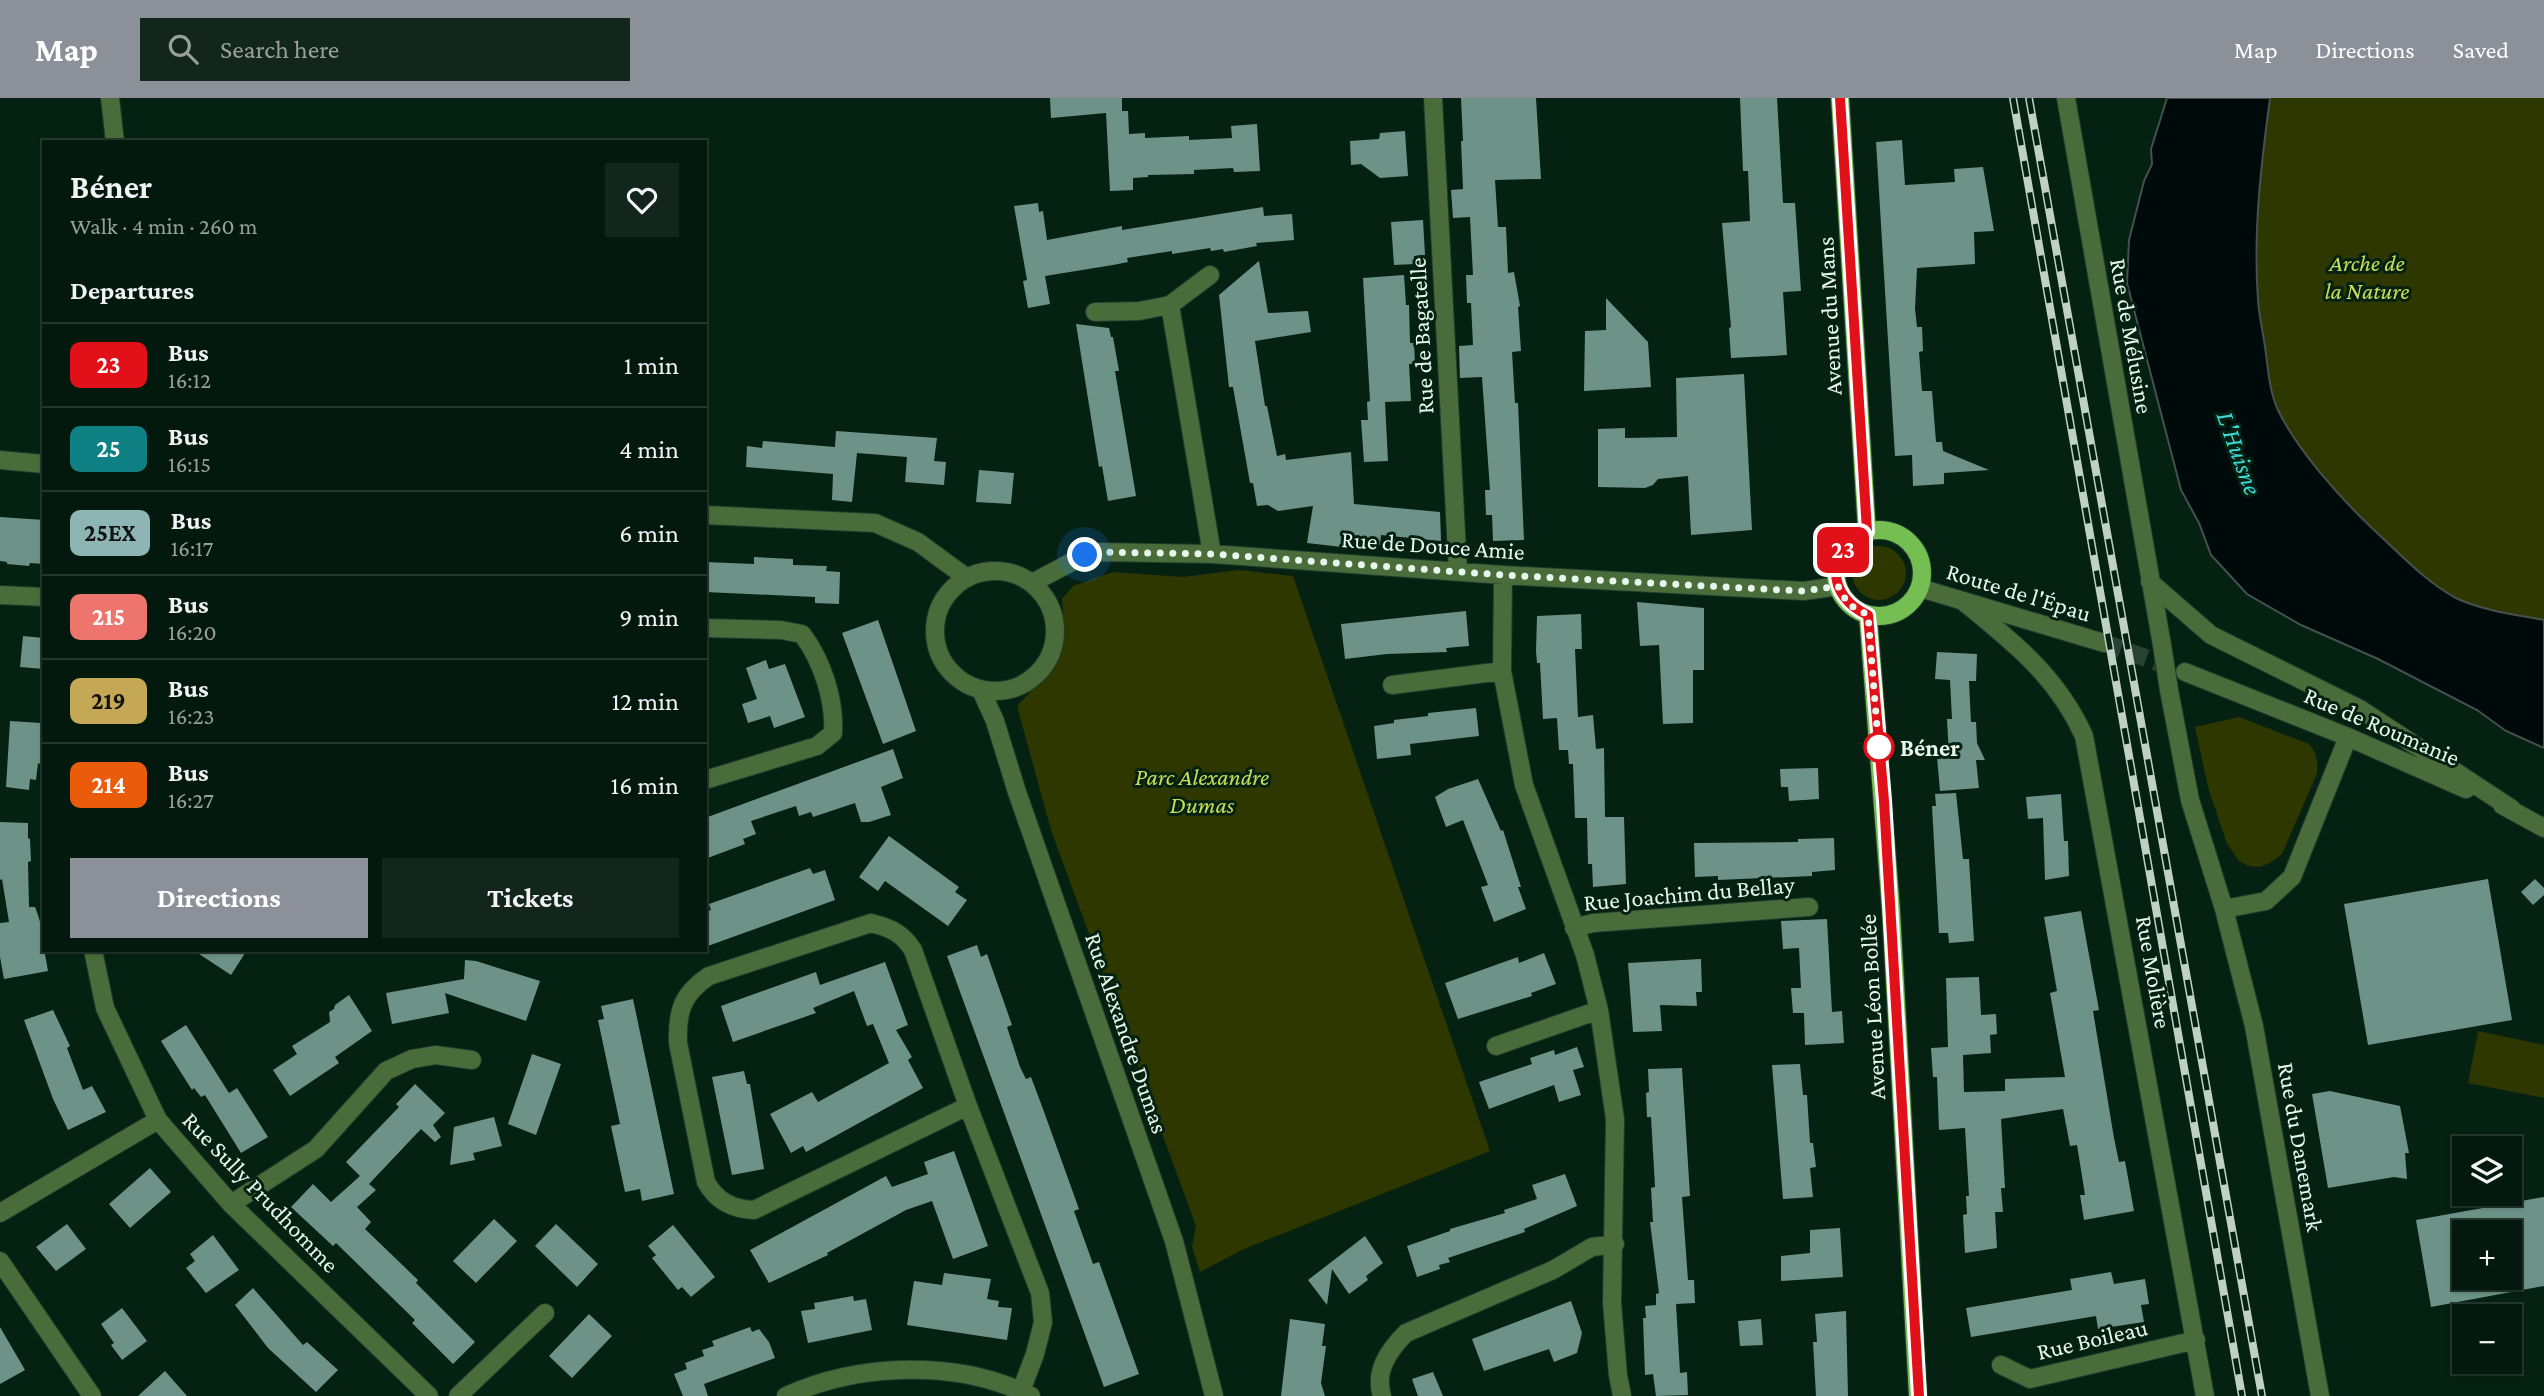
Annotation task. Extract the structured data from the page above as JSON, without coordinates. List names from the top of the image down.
{
  "streets": {
    "main road": ["Avenue du Mans", "Avenue Léon Bollée"],
    "street": [
      "Rue de Bagatelle",
      "Rue de Mélusine",
      "Rue de Douce Amie",
      "Route de l'Épau",
      "Rue de Roumanie",
      "Rue Joachim du Bellay",
      "Rue Molière",
      "Rue Alexandre Dumas",
      "Rue du Danemark",
      "Rue Sully Prudhomme",
      "Rue Boileau"
    ]
  },
  "crossings": [
    ["Avenue du Mans", "Rue de Douce Amie"],
    ["Avenue du Mans", "Route de l'Épau"],
    ["Avenue du Mans", "Avenue Léon Bollée"],
    ["Rue de Bagatelle", "Rue de Douce Amie"],
    ["Rue de Mélusine", "Rue du Danemark"],
    ["Rue de Douce Amie", "Route de l'Épau"],
    ["Rue de Douce Amie", "Rue Joachim du Bellay"],
    ["Rue de Douce Amie", "Avenue Léon Bollée"],
    ["Rue de Douce Amie", "Rue Alexandre Dumas"],
    ["Route de l'Épau", "Rue Molière"],
    ["Route de l'Épau", "Avenue Léon Bollée"],
    ["Rue Molière", "Rue Boileau"]
  ],
  "water": ["L'Huisne"],
  "parks": ["Arche de la Nature", "Parc Alexandre Dumas"],
  "places": ["Béner"],
  "lines": ["bus line 23"],
  "page": {
    "header": "Map",
    "search": "Search here",
    "nav": ["Map", "Directions", "Saved"],
    "on_map": "23",
    "heading": [
      ["Béner", "Walk · 4 min · 260 m"],
      "Departures"
    ],
    "list": [
      {
        "mark": "23",
        "name": "Bus",
        "note": "16:12",
        "value": "1 min"
      },
      {
        "mark": "25",
        "name": "Bus",
        "note": "16:15",
        "value": "4 min"
      },
      {
        "mark": "25EX",
        "name": "Bus",
        "note": "16:17",
        "value": "6 min"
      },
      {
        "mark": "215",
        "name": "Bus",
        "note": "16:20",
        "value": "9 min"
      },
      {
        "mark": "219",
        "name": "Bus",
        "note": "16:23",
        "value": "12 min"
      },
      {
        "mark": "214",
        "name": "Bus",
        "note": "16:27",
        "value": "16 min"
      }
    ],
    "buttons": ["Directions", "Tickets"],
    "map_buttons": ["+", "−"]
  }
}
